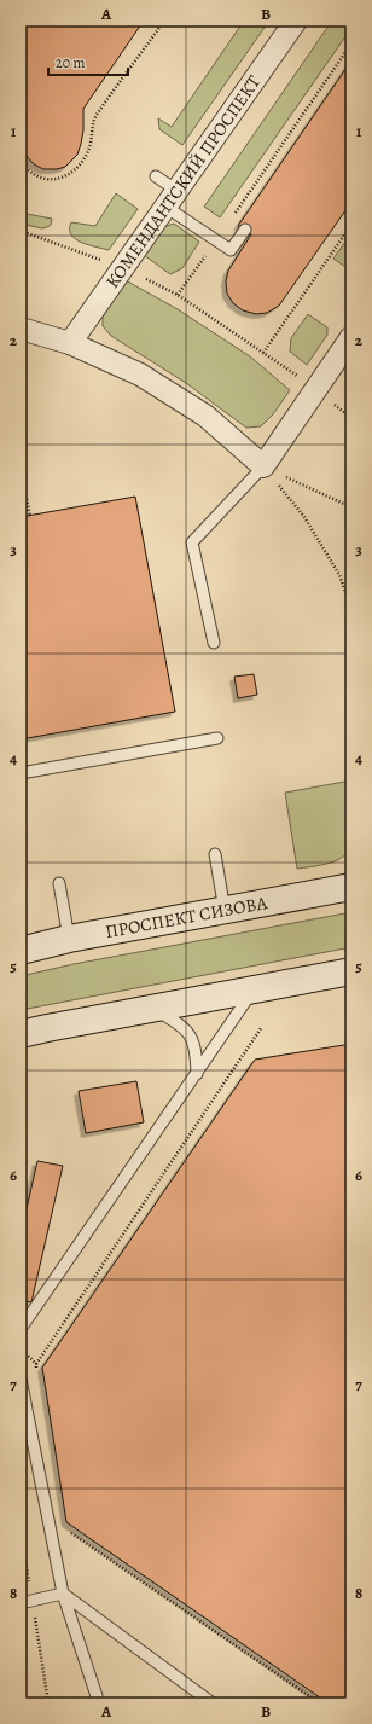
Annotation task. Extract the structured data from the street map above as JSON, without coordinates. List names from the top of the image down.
{
  "streets": {
    "street": ["КОМЕНДАНТСКИЙ ПРОСПЕКТ", "ПРОСПЕКТ СИЗОВА"]
  },
  "scale_bar": "20 m",
  "grid": {
    "columns": ["A", "B"],
    "rows": [
      "1",
      "2",
      "3",
      "4",
      "5",
      "6",
      "7",
      "8"
    ]
  }
}
